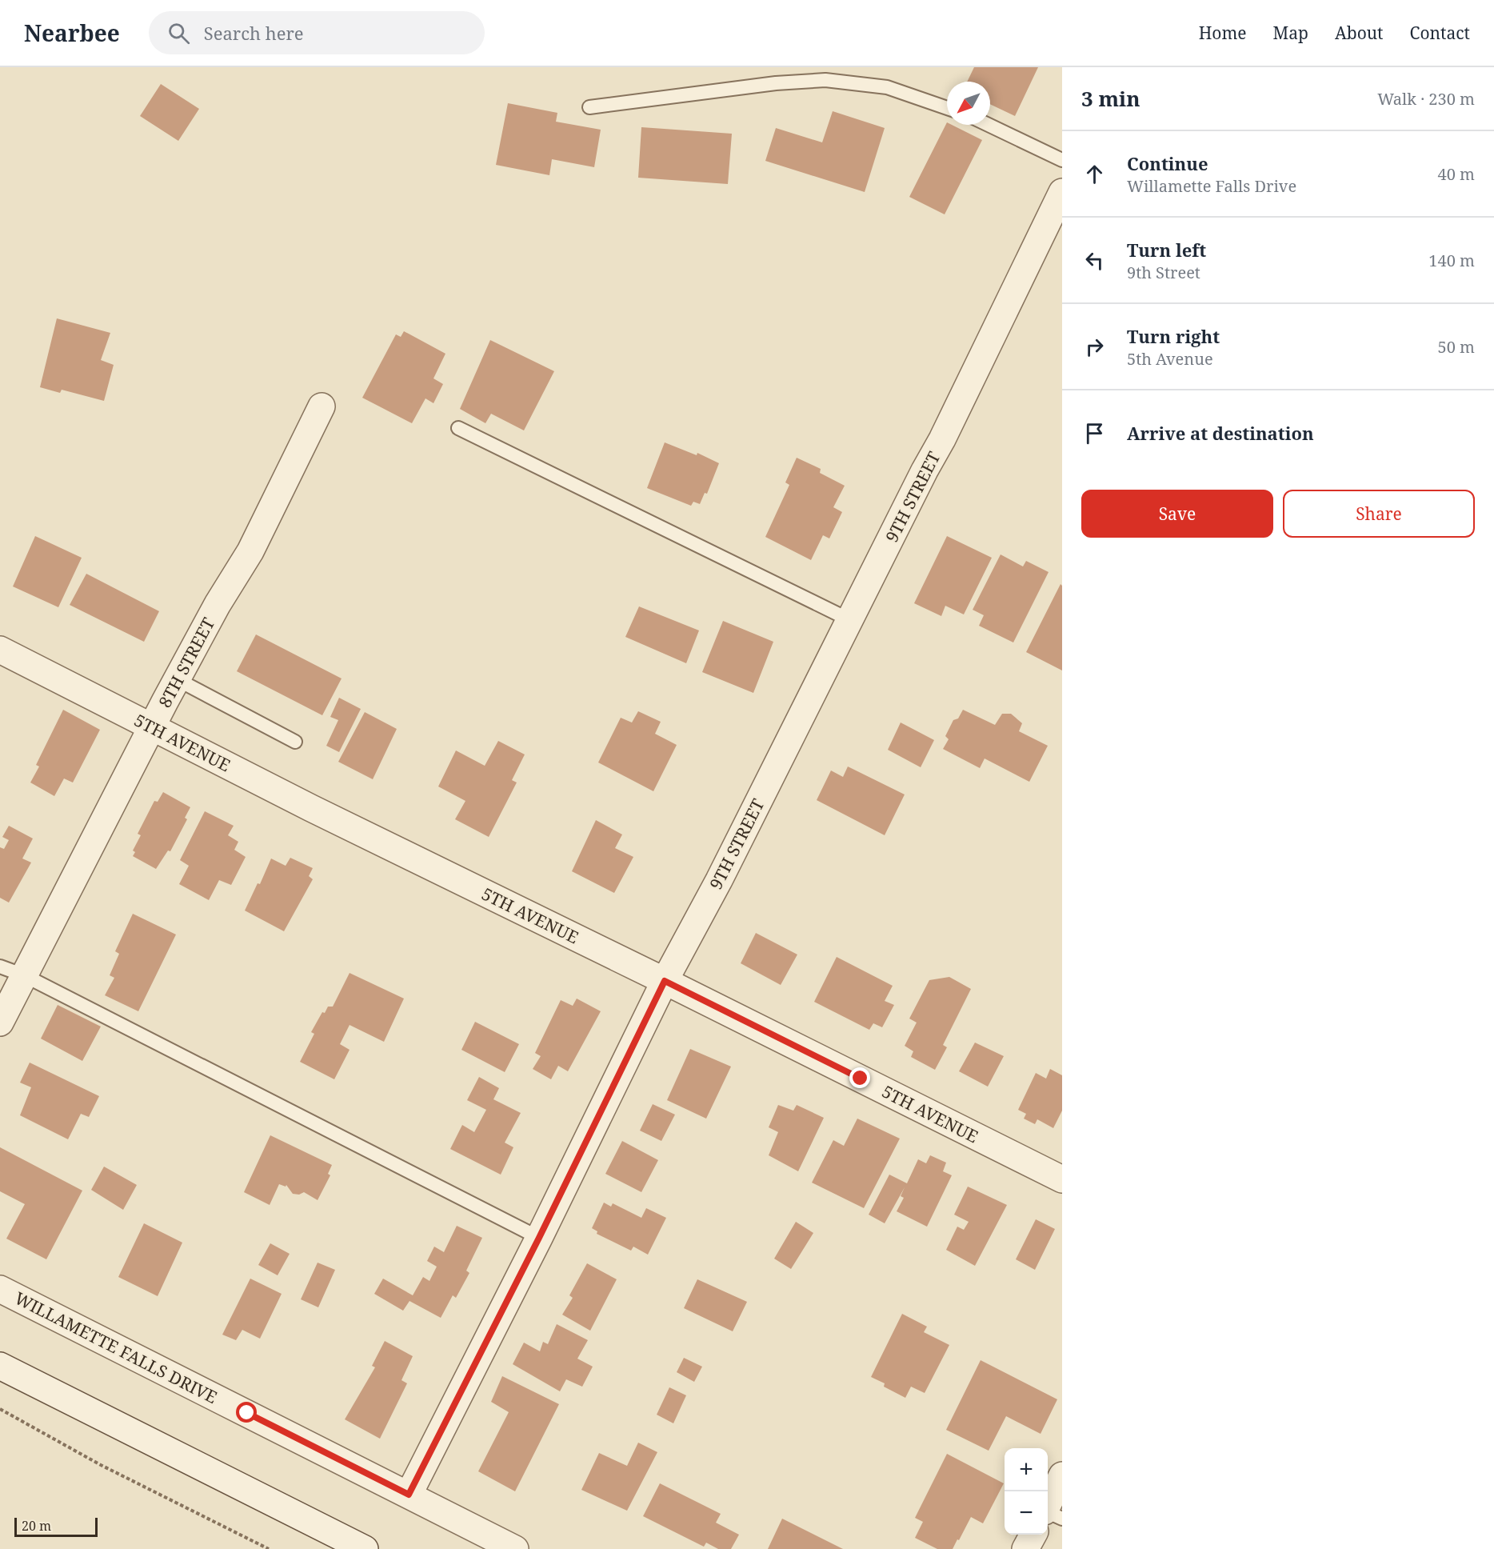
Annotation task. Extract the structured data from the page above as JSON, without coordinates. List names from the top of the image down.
{
  "streets": {
    "street": [
      "9TH STREET",
      "8TH STREET",
      "5TH AVENUE",
      "WILLAMETTE FALLS DRIVE"
    ]
  },
  "crossings": [
    ["9TH STREET", "5TH AVENUE"],
    ["9TH STREET", "WILLAMETTE FALLS DRIVE"],
    ["8TH STREET", "5TH AVENUE"]
  ],
  "scale_bar": "20 m",
  "north": "bottom left",
  "page": {
    "header": "Nearbee",
    "search": "Search here",
    "nav": [
      "Home",
      "Map",
      "About",
      "Contact"
    ],
    "heading": ["3 min", "Walk · 230 m"],
    "list": [
      ["Continue", "Willamette Falls Drive", "40 m"],
      ["Turn left", "9th Street", "140 m"],
      ["Turn right", "5th Avenue", "50 m"],
      "Arrive at destination"
    ],
    "buttons": ["Save", "Share"],
    "map_buttons": ["+", "−"],
    "scale": "20 m"
  }
}
